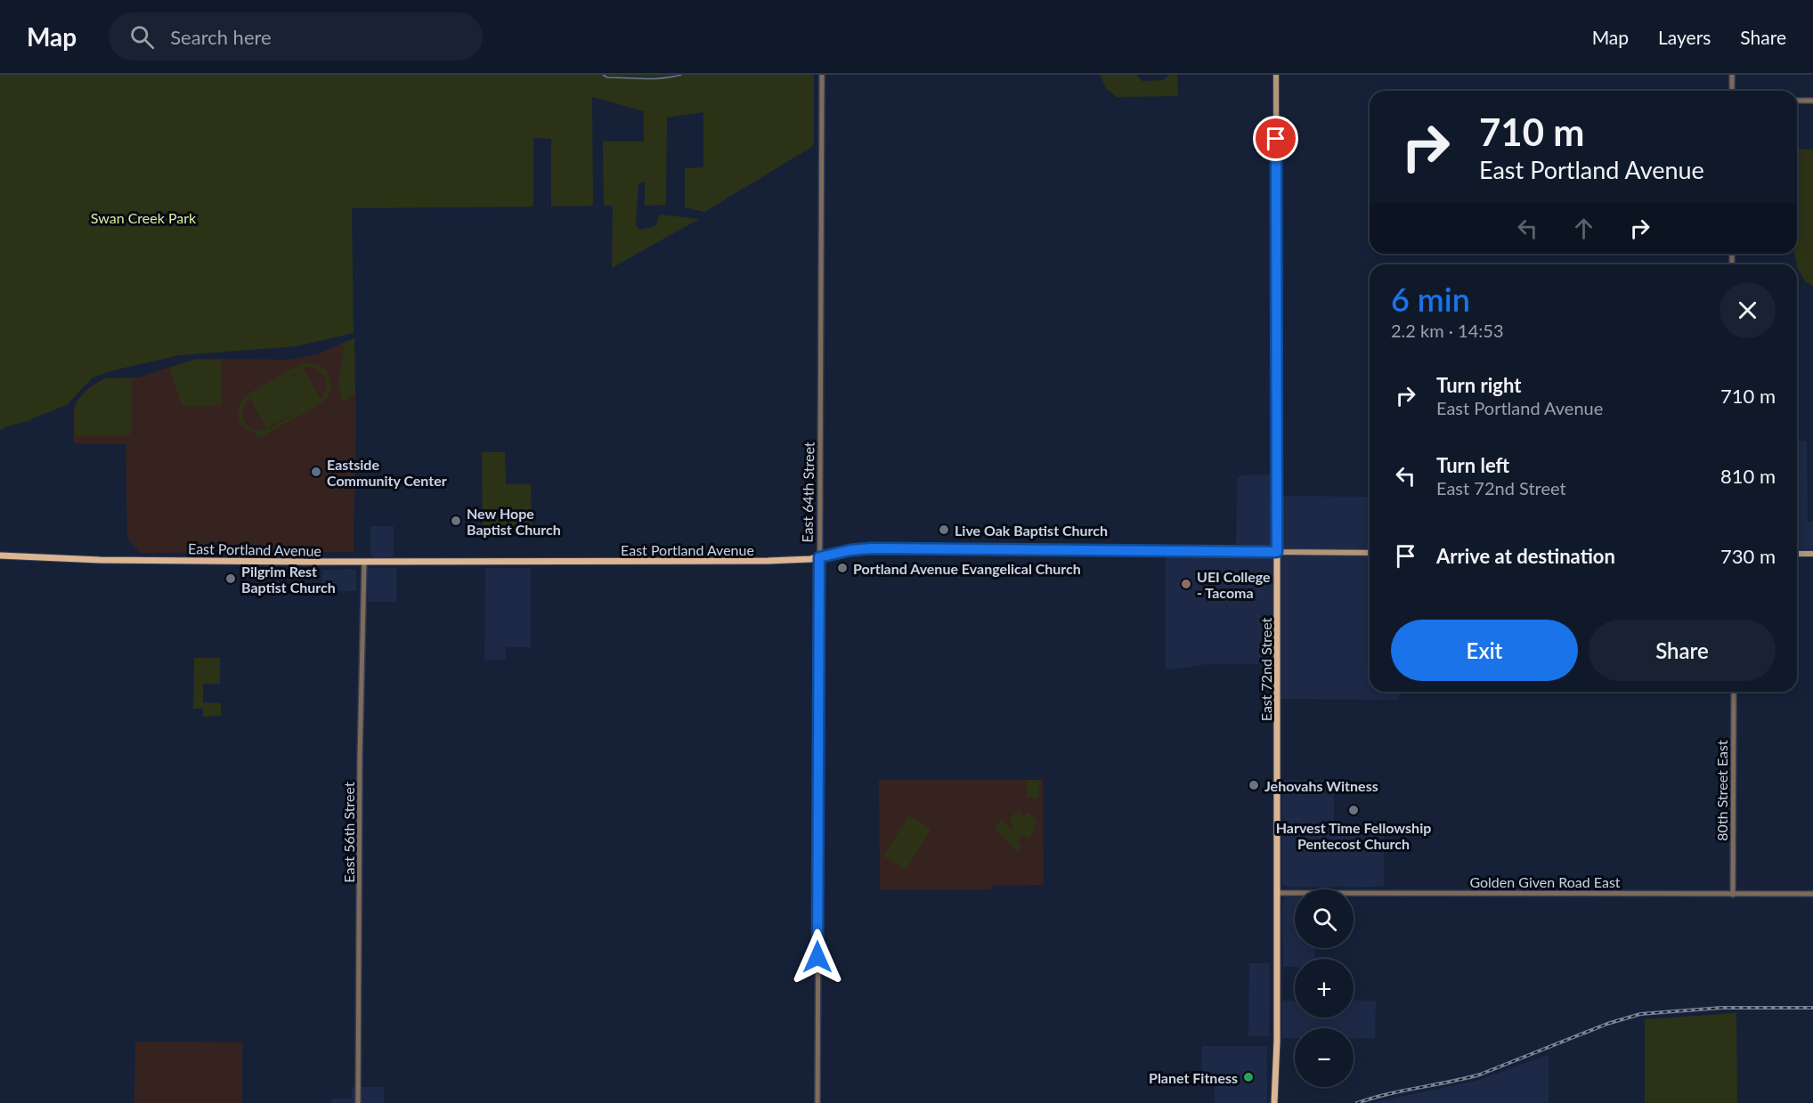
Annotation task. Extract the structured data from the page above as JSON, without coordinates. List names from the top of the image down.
{
  "streets": {
    "main road": ["East Portland Avenue", "East 72nd Street"],
    "street": [
      "East 64th Street",
      "80th Street East",
      "East 56th Street",
      "Golden Given Road East"
    ]
  },
  "crossings": [
    ["East 64th Street", "East Portland Avenue"],
    ["East Portland Avenue", "East 72nd Street"],
    ["East Portland Avenue", "East 56th Street"],
    ["East 72nd Street", "Golden Given Road East"],
    ["80th Street East", "Golden Given Road East"]
  ],
  "parks": ["Swan Creek Park"],
  "places": [
    "Eastside Community Center",
    "New Hope Baptist Church",
    "Live Oak Baptist Church",
    "Portland Avenue Evangelical Church",
    "Pilgrim Rest Baptist Church",
    "UEI College - Tacoma",
    "Jehovahs Witness",
    "Harvest Time Fellowship Pentecost Church",
    "Planet Fitness"
  ],
  "page": {
    "header": "Map",
    "search": "Search here",
    "nav": ["Map", "Layers", "Share"],
    "turn": ["710 m", "East Portland Avenue"],
    "heading": ["6 min", "2.2 km · 14:53"],
    "list": [
      {
        "name": "Turn right",
        "note": "East Portland Avenue",
        "value": "710 m"
      },
      {
        "name": "Turn left",
        "note": "East 72nd Street",
        "value": "810 m"
      },
      {
        "name": "Arrive at destination",
        "value": "730 m"
      }
    ],
    "buttons": ["Exit", "Share"],
    "map_buttons": ["+", "−"]
  }
}
